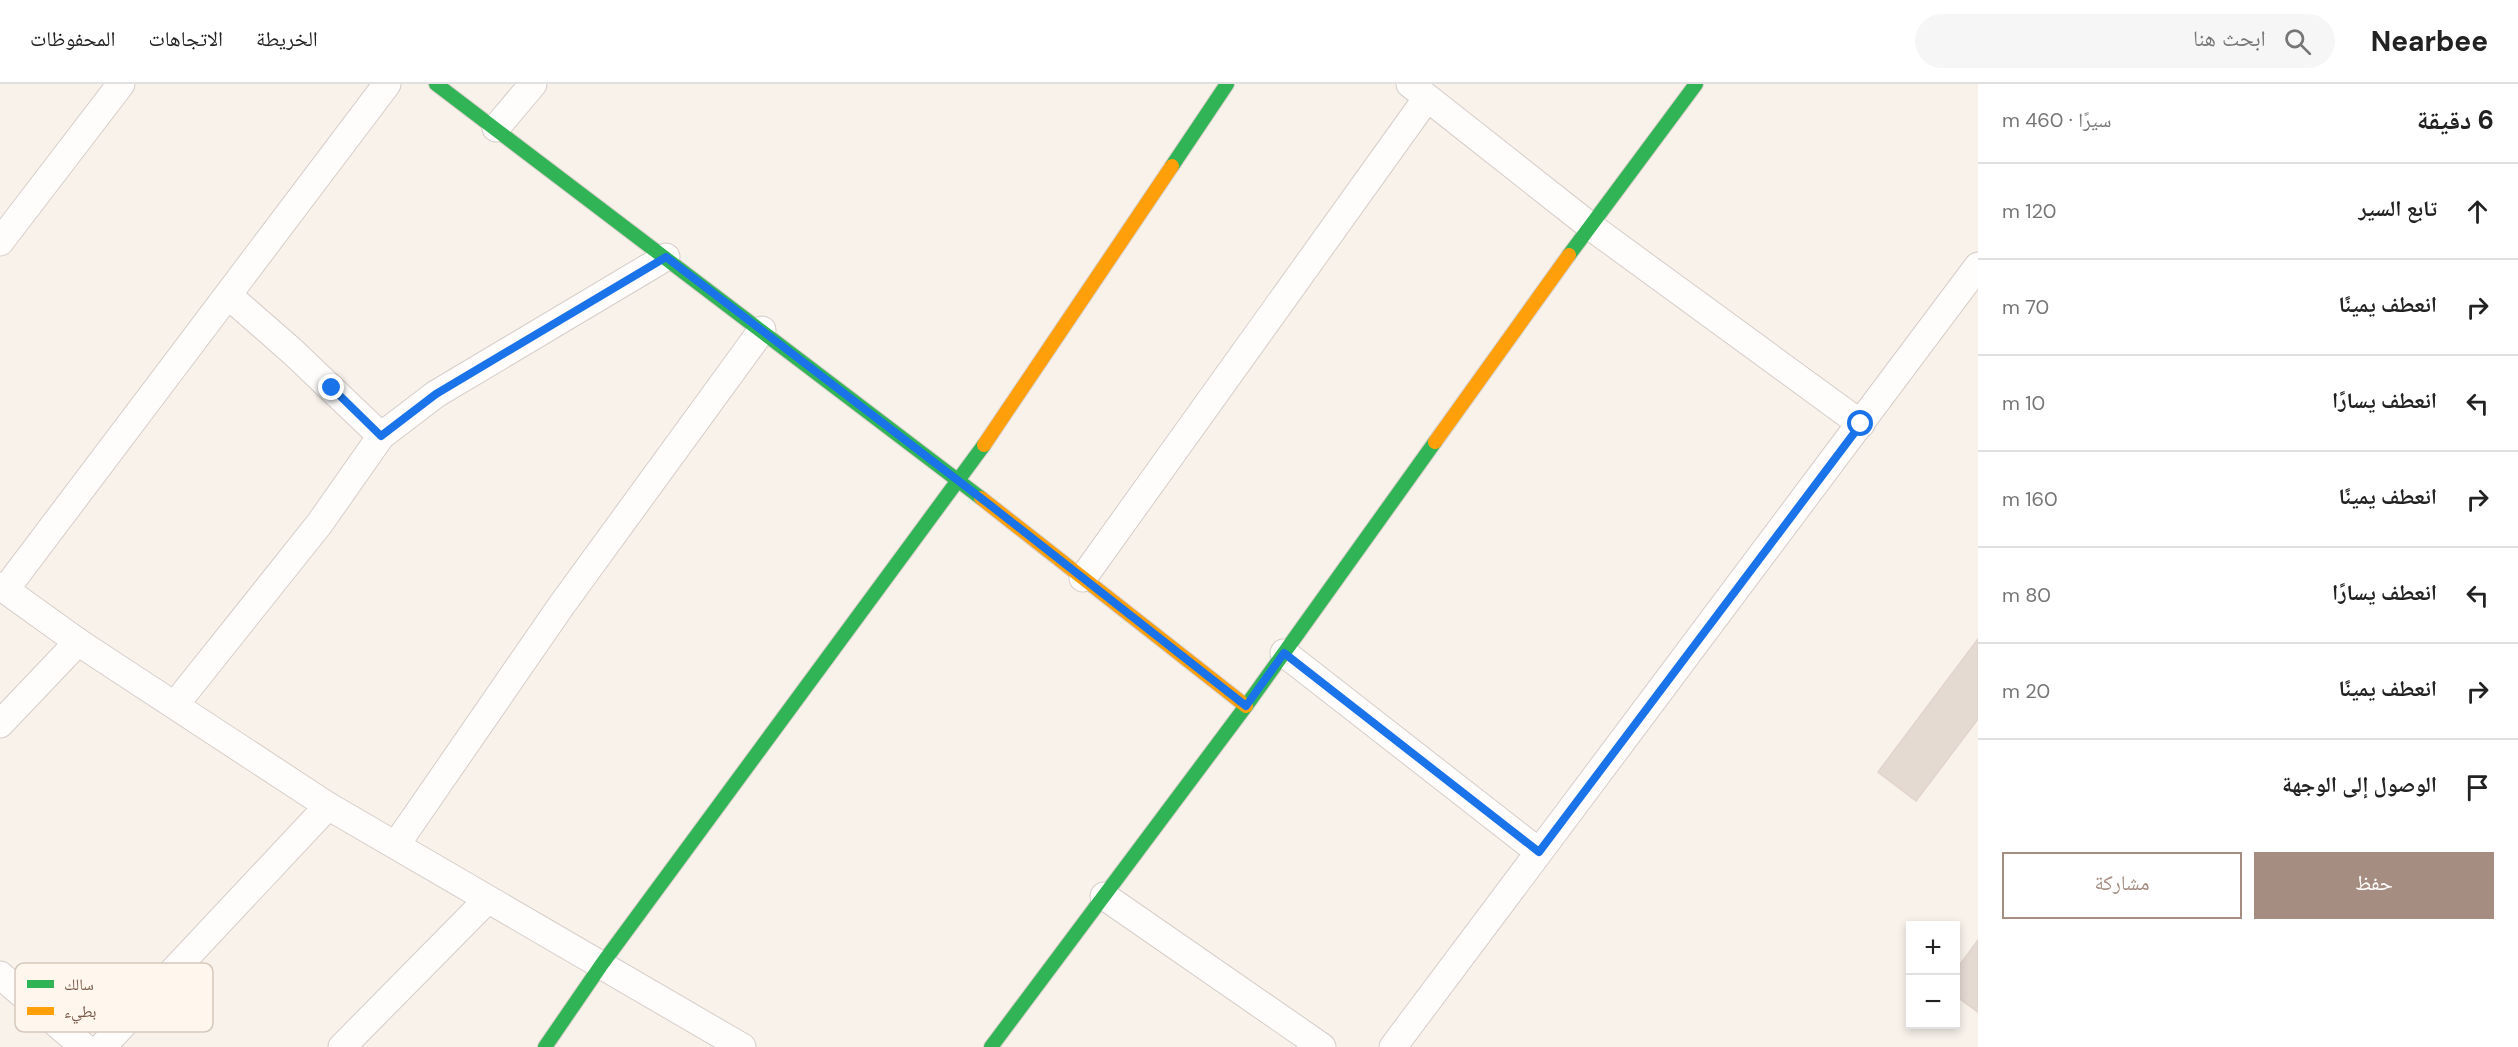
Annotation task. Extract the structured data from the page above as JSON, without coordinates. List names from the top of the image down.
{
  "legend": ["سالك", "بطيء"],
  "page": {
    "header": "Nearbee",
    "search": "ابحث هنا",
    "nav": ["الخريطة", "الاتجاهات", "المحفوظات"],
    "heading": ["6 دقيقة", "سيرًا · 460 m"],
    "list": [
      ["تابع السير", "120 m"],
      ["انعطف يمينًا", "70 m"],
      ["انعطف يسارًا", "10 m"],
      ["انعطف يمينًا", "160 m"],
      ["انعطف يسارًا", "80 m"],
      ["انعطف يمينًا", "20 m"],
      "الوصول إلى الوجهة"
    ],
    "buttons": ["حفظ", "مشاركة"],
    "map_buttons": ["+", "−"]
  }
}
